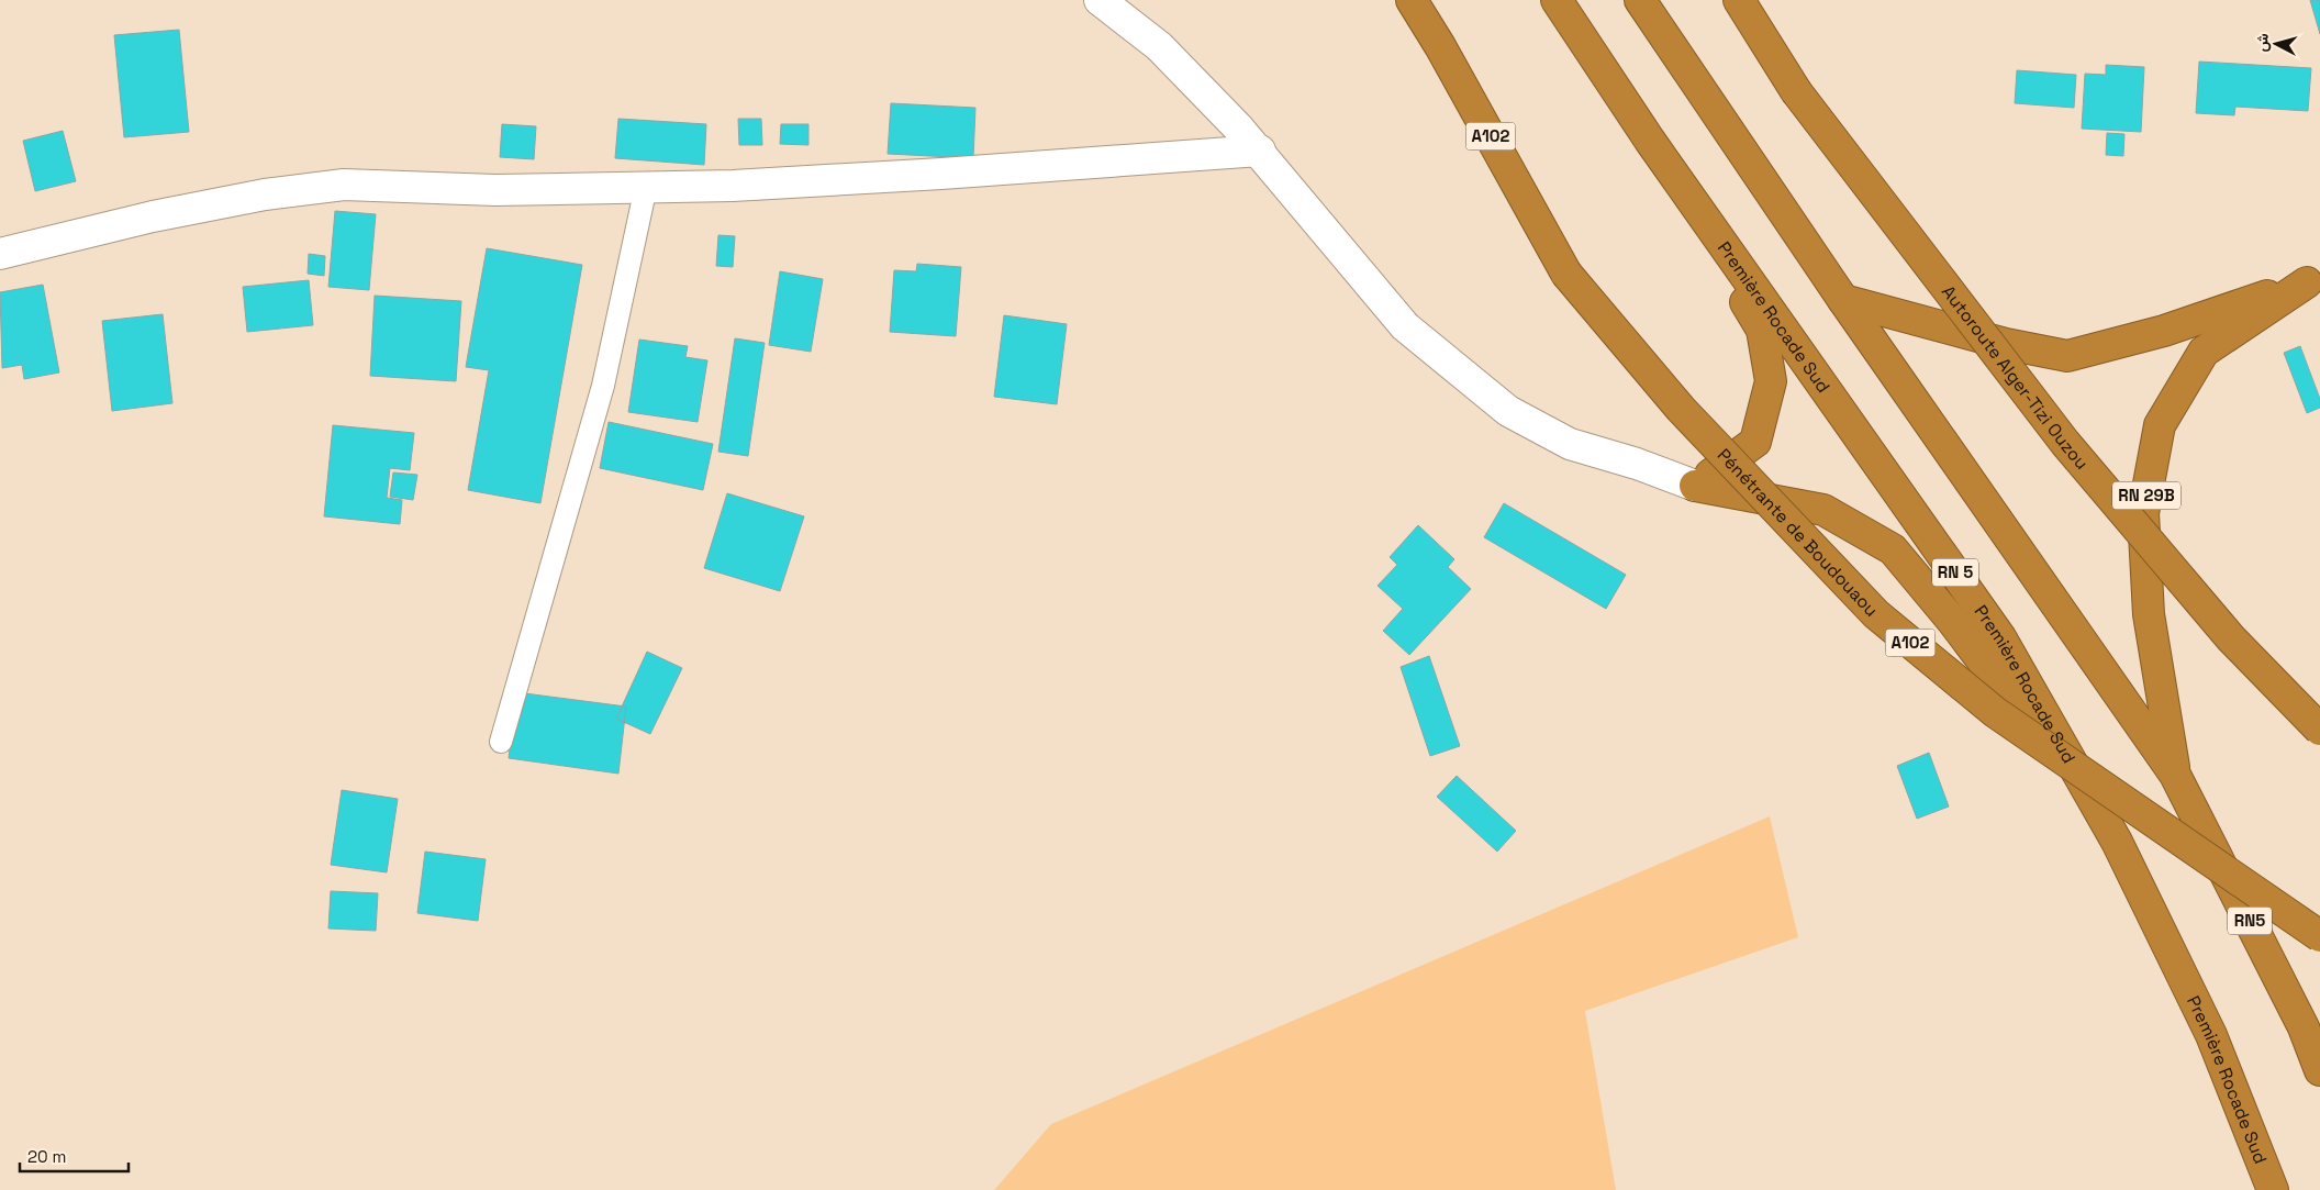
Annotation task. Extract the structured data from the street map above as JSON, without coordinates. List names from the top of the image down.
{
  "streets": {
    "highway": [
      "A102",
      "Première Rocade Sud",
      "Autoroute Alger-Tizi Ouzou",
      "RN 29B",
      "Pénétrante de Boudouaou",
      "RN 5",
      "RN5"
    ]
  },
  "crossings": [
    ["RN 29B", "RN5"]
  ],
  "scale_bar": "20 m",
  "north": "left"
}
